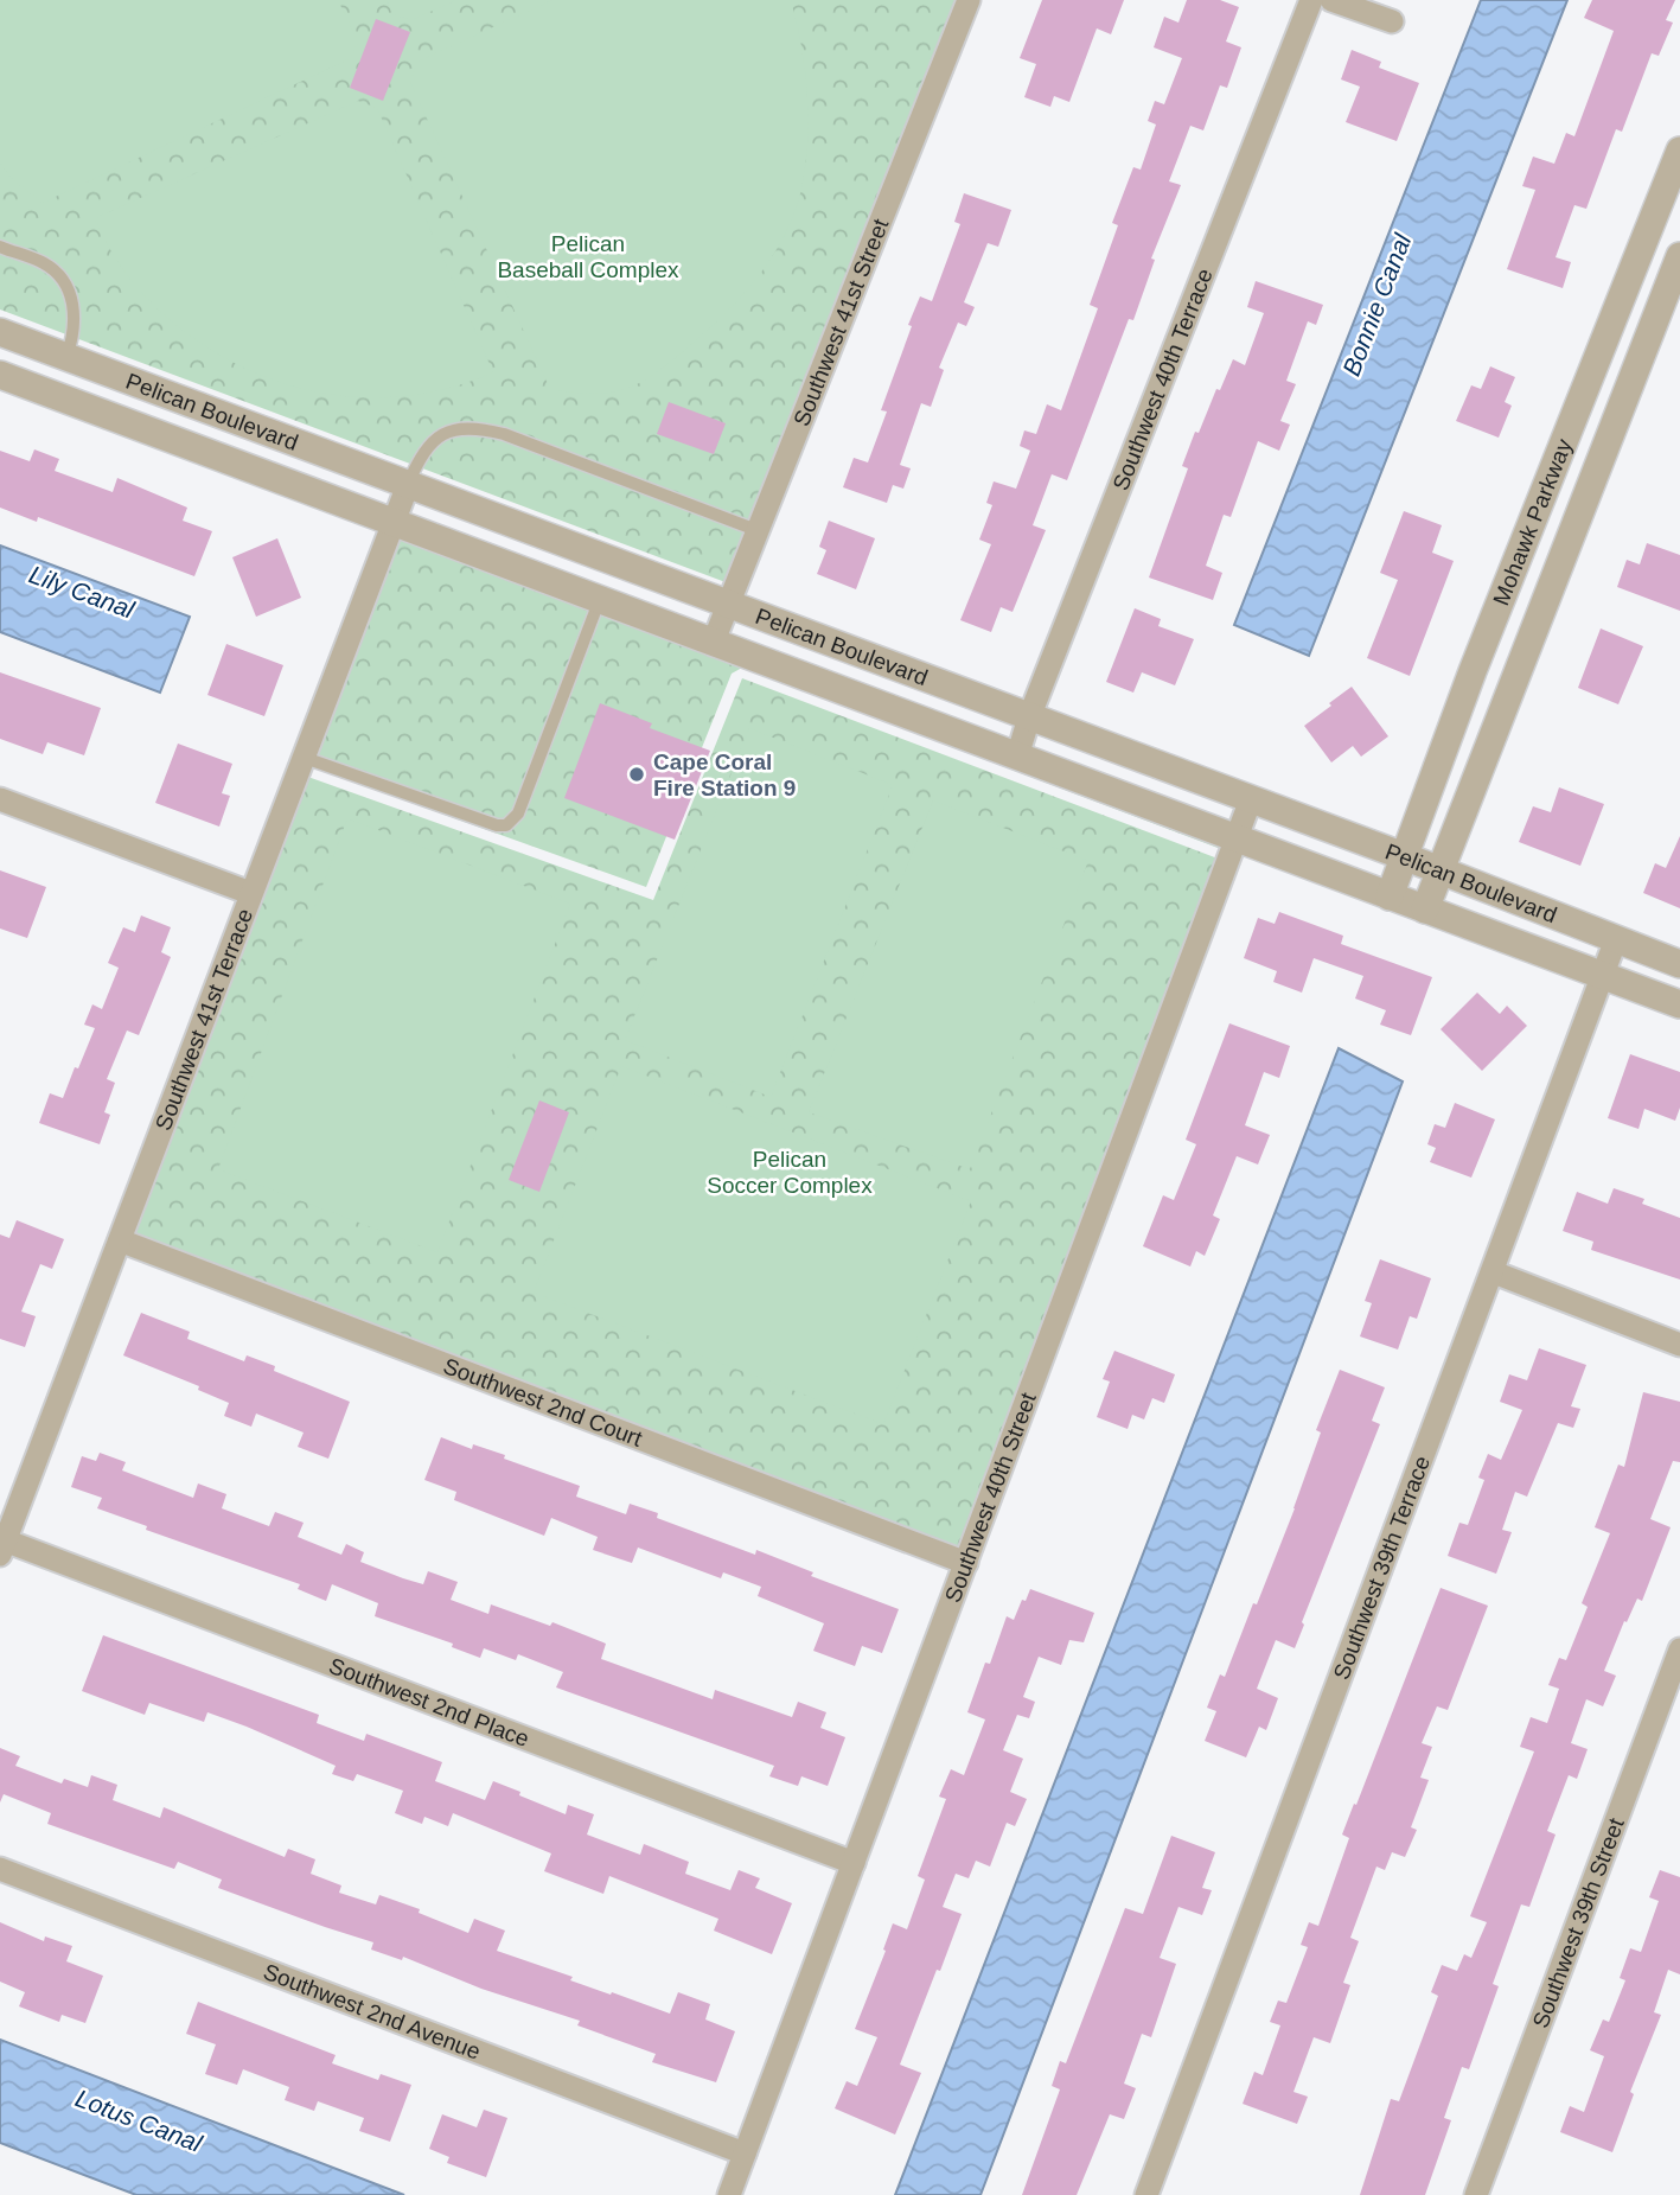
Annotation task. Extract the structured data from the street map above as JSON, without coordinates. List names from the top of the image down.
{
  "streets": {
    "street": [
      "Southwest 41st Street",
      "Southwest 40th Terrace",
      "Pelican Boulevard",
      "Mohawk Parkway",
      "Southwest 41st Terrace",
      "Southwest 2nd Court",
      "Southwest 40th Street",
      "Southwest 39th Terrace",
      "Southwest 2nd Place",
      "Southwest 39th Street",
      "Southwest 2nd Avenue"
    ]
  },
  "crossings": [
    ["Southwest 41st Street", "Pelican Boulevard"],
    ["Southwest 40th Terrace", "Pelican Boulevard"],
    ["Pelican Boulevard", "Mohawk Parkway"],
    ["Pelican Boulevard", "Southwest 41st Terrace"],
    ["Pelican Boulevard", "Southwest 40th Street"],
    ["Pelican Boulevard", "Southwest 39th Terrace"],
    ["Southwest 41st Terrace", "Southwest 2nd Court"],
    ["Southwest 41st Terrace", "Southwest 2nd Place"],
    ["Southwest 2nd Court", "Southwest 40th Street"],
    ["Southwest 40th Street", "Southwest 2nd Place"],
    ["Southwest 40th Street", "Southwest 2nd Avenue"]
  ],
  "water": ["Bonnie Canal", "Lily Canal", "Lotus Canal"],
  "parks": ["Pelican Baseball Complex", "Pelican Soccer Complex"],
  "places": ["Cape Coral Fire Station 9"]
}
